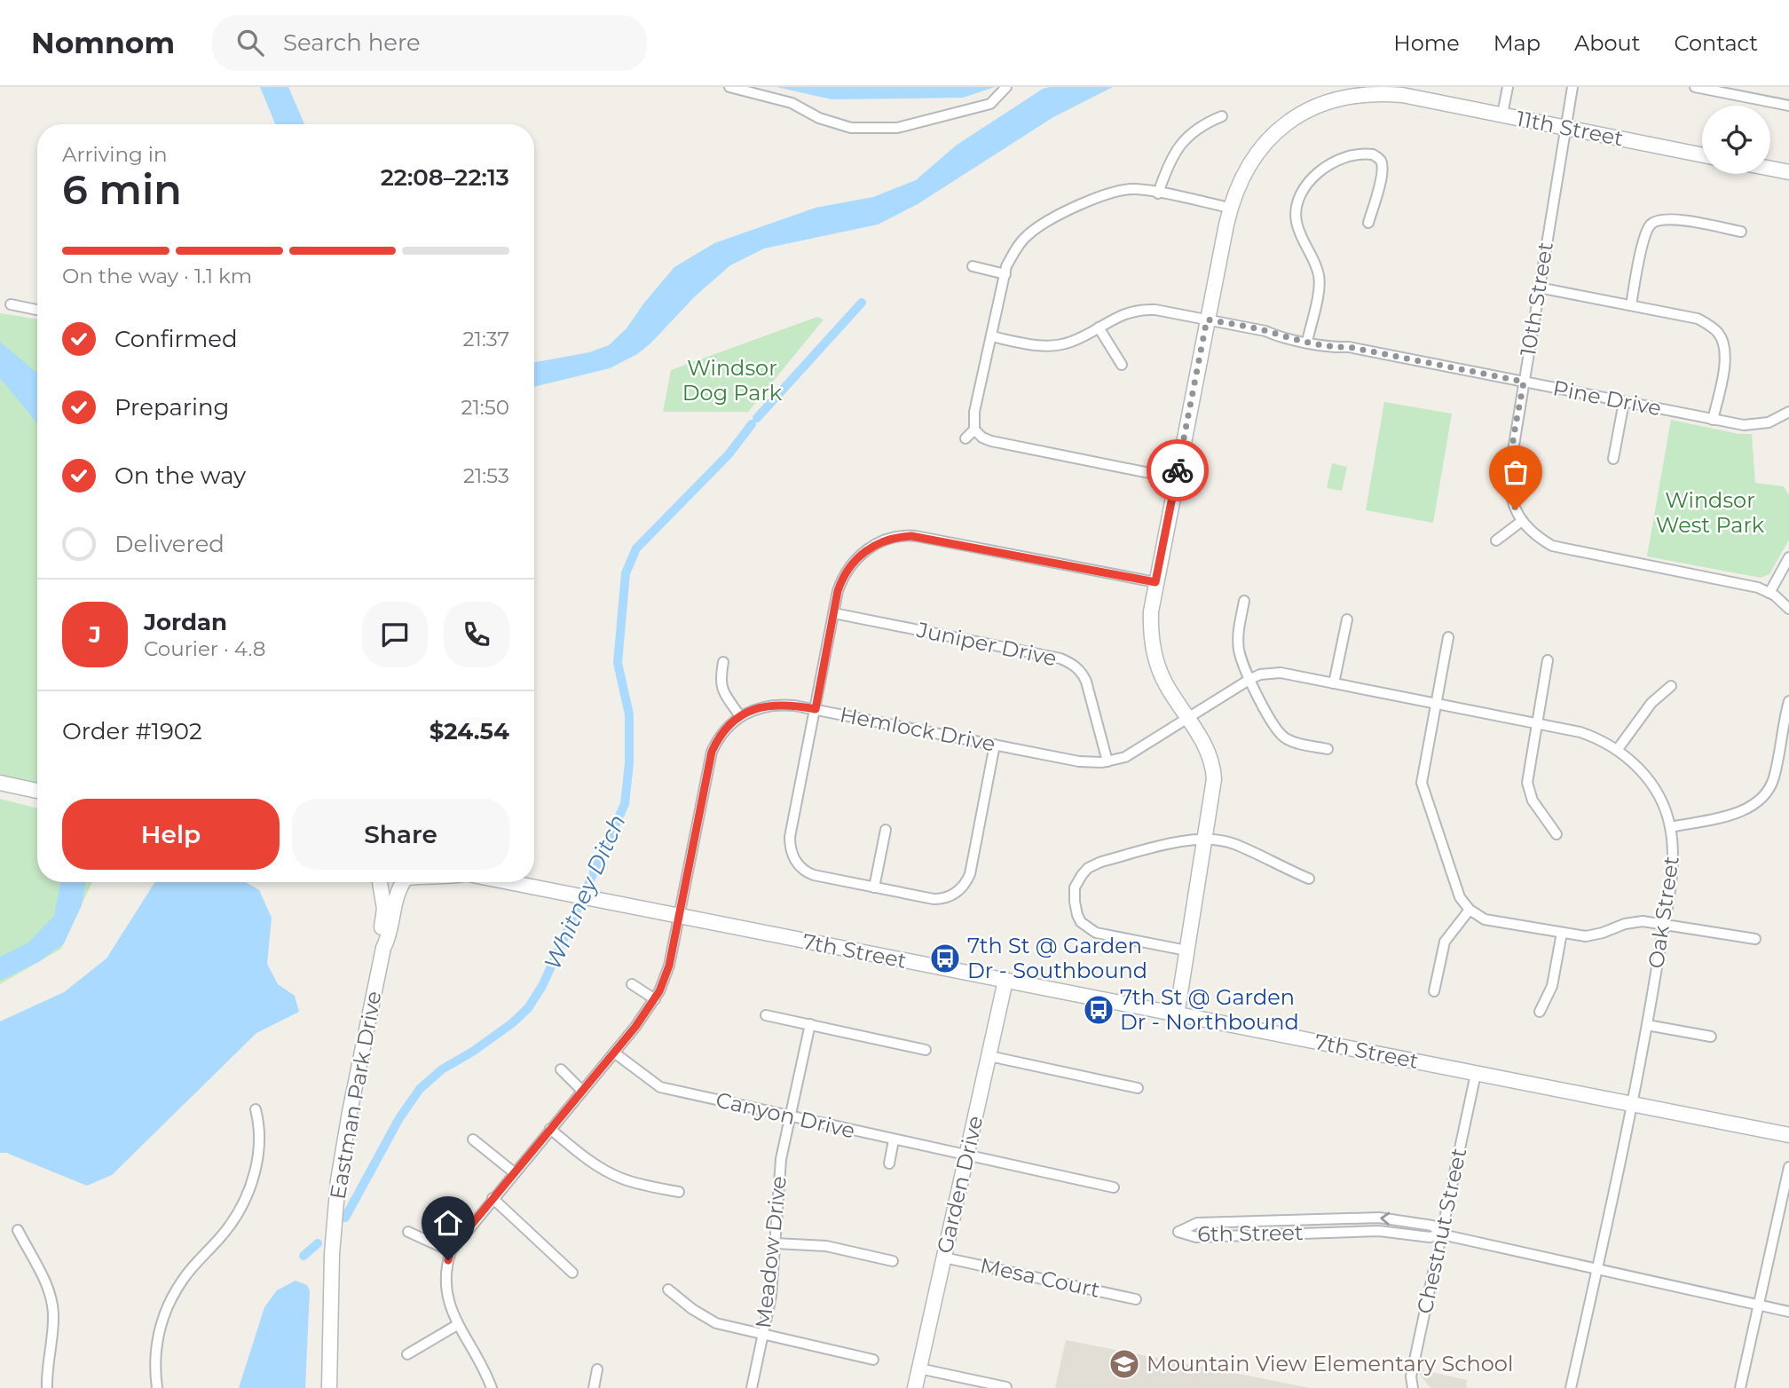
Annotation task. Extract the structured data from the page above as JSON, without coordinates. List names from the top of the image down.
{
  "streets": {
    "street": [
      "11th Street",
      "10th Street",
      "Pine Drive",
      "Juniper Drive",
      "Hemlock Drive",
      "Oak Street",
      "7th Street",
      "Eastman Park Drive",
      "Canyon Drive",
      "Garden Drive",
      "Chestnut Street",
      "6th Street",
      "Meadow Drive",
      "Mesa Court"
    ]
  },
  "crossings": [
    ["11th Street", "10th Street"],
    ["11th Street", "Pine Drive"],
    ["11th Street", "Hemlock Drive"],
    ["11th Street", "Oak Street"],
    ["11th Street", "7th Street"],
    ["10th Street", "Pine Drive"],
    ["Juniper Drive", "Hemlock Drive"],
    ["Hemlock Drive", "Oak Street"],
    ["Hemlock Drive", "7th Street"],
    ["Hemlock Drive", "Canyon Drive"],
    ["Oak Street", "7th Street"],
    ["Oak Street", "6th Street"],
    ["7th Street", "Garden Drive"],
    ["7th Street", "Chestnut Street"],
    ["Canyon Drive", "Garden Drive"],
    ["Canyon Drive", "Meadow Drive"],
    ["Garden Drive", "Mesa Court"],
    ["Chestnut Street", "6th Street"]
  ],
  "water": ["Whitney Ditch"],
  "parks": ["Windsor Dog Park", "Windsor West Park"],
  "places": {
    "bus stop": ["7th St @ Garden Dr - Southbound", "7th St @ Garden Dr - Northbound"],
    "school or university": ["Mountain View Elementary School"]
  },
  "page": {
    "header": "Nomnom",
    "search": "Search here",
    "nav": [
      "Home",
      "Map",
      "About",
      "Contact"
    ],
    "heading": ["6 min", "Arriving in", "22:08–22:13"],
    "panel": [
      "Jordan",
      "Courier · 4.8",
      "Order #1902",
      "$24.54"
    ],
    "bar": "On the way · 1.1 km",
    "list": [
      ["Confirmed", "21:37"],
      ["Preparing", "21:50"],
      ["On the way", "21:53"],
      "Delivered"
    ],
    "round": "J",
    "buttons": ["Help", "Share"]
  }
}
